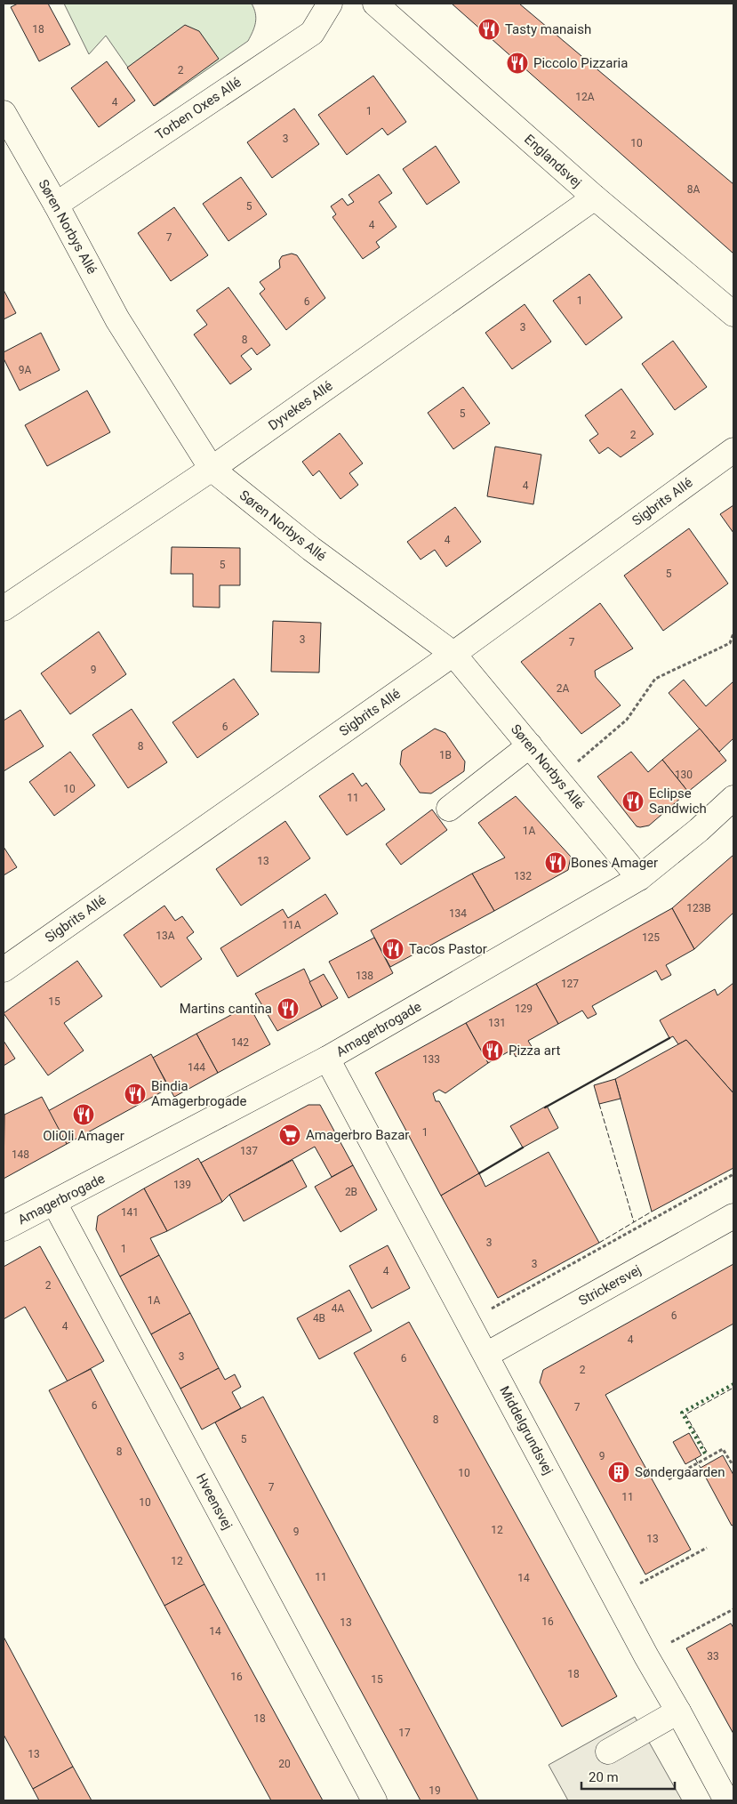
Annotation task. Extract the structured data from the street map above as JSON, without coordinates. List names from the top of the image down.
{
  "streets": {
    "street": [
      "Torben Oxes Allé",
      "Englandsvej",
      "Søren Norbys Allé",
      "Dyvekes Allé",
      "Sigbrits Allé",
      "Amagerbrogade",
      "Strickersvej",
      "Middelgrundsvej",
      "Hveensvej"
    ]
  },
  "crossings": [
    ["Torben Oxes Allé", "Søren Norbys Allé"],
    ["Englandsvej", "Dyvekes Allé"],
    ["Søren Norbys Allé", "Dyvekes Allé"],
    ["Søren Norbys Allé", "Sigbrits Allé"],
    ["Søren Norbys Allé", "Amagerbrogade"],
    ["Amagerbrogade", "Middelgrundsvej"],
    ["Amagerbrogade", "Hveensvej"],
    ["Strickersvej", "Middelgrundsvej"]
  ],
  "places": {
    "restaurant": [
      "Tasty manaish",
      "Piccolo Pizzaria",
      "Eclipse Sandwich",
      "Bones Amager",
      "Tacos Pastor",
      "Martins cantina",
      "Pizza art",
      "Bindia Amagerbrogade",
      "OliOli Amager"
    ],
    "supermarket": ["Amagerbro Bazar"],
    "building": ["Søndergaarden"]
  },
  "house_numbers": [
    "18",
    "2",
    "12A",
    "4",
    "1",
    "3",
    "10",
    "8A",
    "5",
    "4",
    "7",
    "1",
    "6",
    "3",
    "8",
    "9A",
    "5",
    "2",
    "4",
    "4",
    "5",
    "5",
    "3",
    "7",
    "9",
    "2A",
    "6",
    "8",
    "1B",
    "130",
    "10",
    "11",
    "1A",
    "13",
    "132",
    "123B",
    "134",
    "11A",
    "13A",
    "125",
    "138",
    "127",
    "15",
    "129",
    "131",
    "142",
    "133",
    "144",
    "1",
    "137",
    "148",
    "139",
    "2B",
    "141",
    "3",
    "1",
    "3",
    "4",
    "2",
    "1A",
    "4A",
    "6",
    "4B",
    "4",
    "4",
    "3",
    "6",
    "2",
    "6",
    "7",
    "8",
    "5",
    "8",
    "9",
    "10",
    "7",
    "11",
    "10",
    "12",
    "9",
    "13",
    "12",
    "11",
    "14",
    "16",
    "13",
    "14",
    "33",
    "18",
    "16",
    "15",
    "18",
    "17",
    "13",
    "20",
    "19"
  ],
  "scale_bar": "20 m"
}
